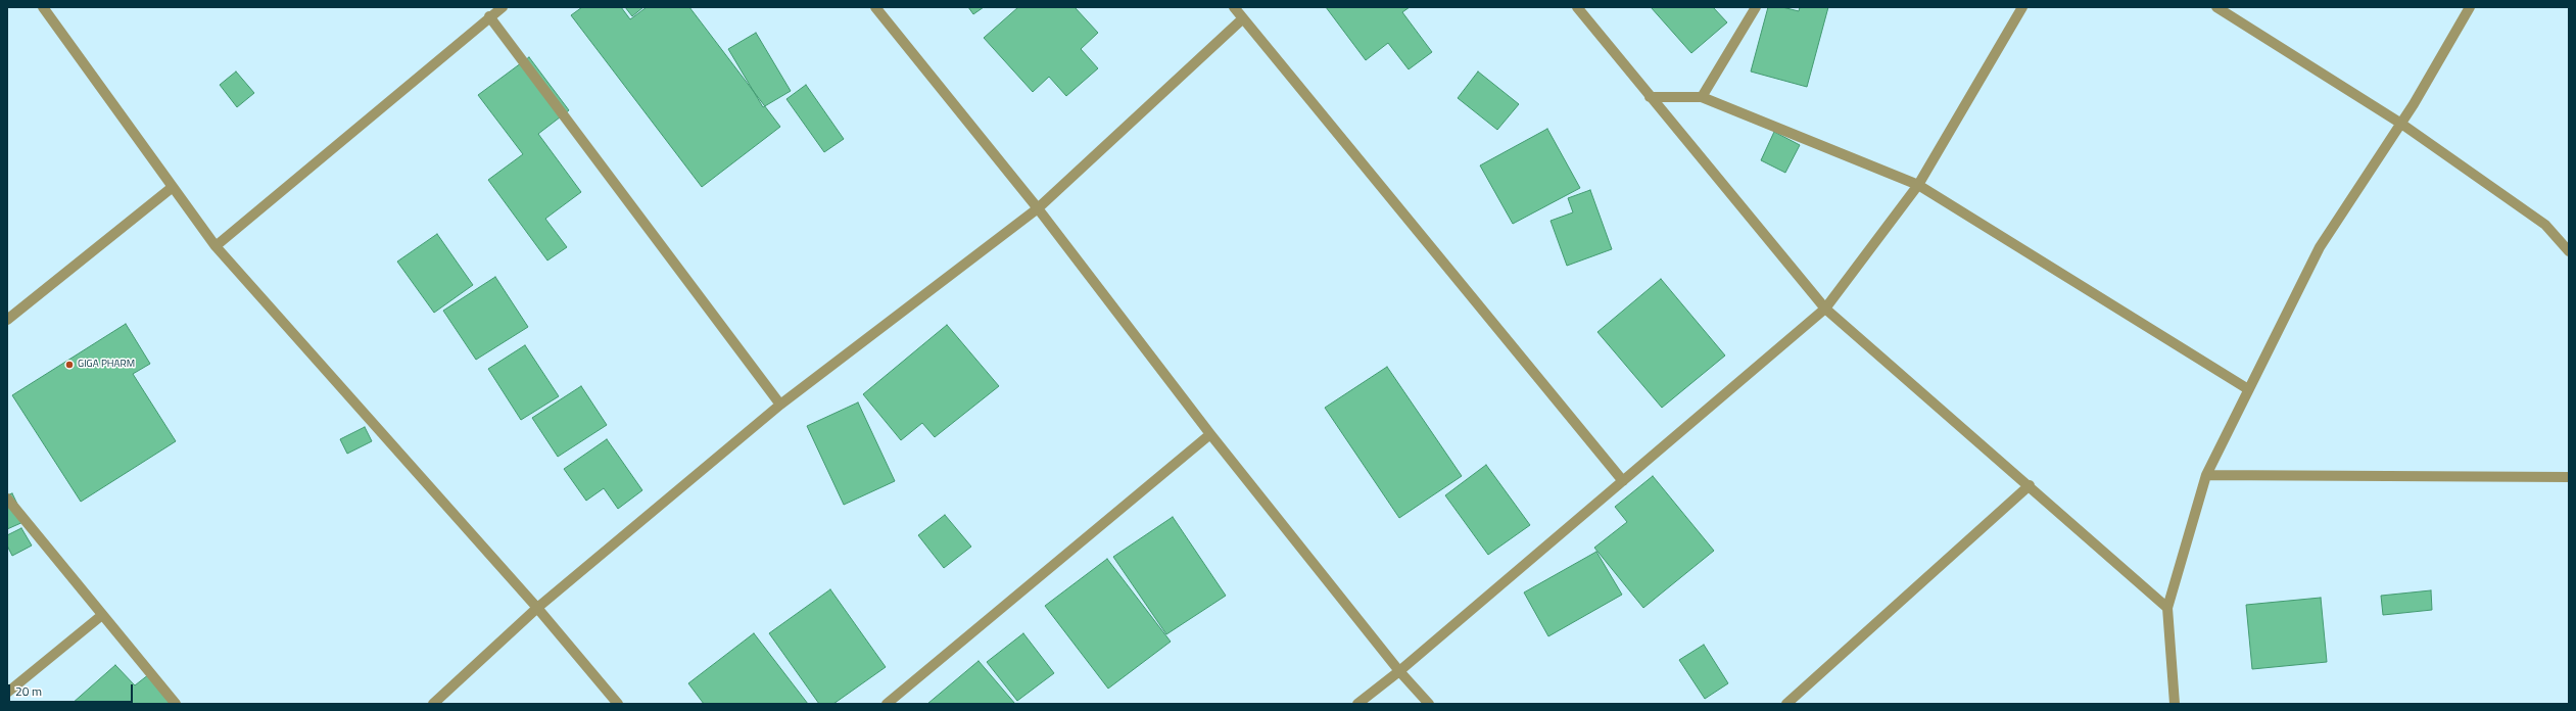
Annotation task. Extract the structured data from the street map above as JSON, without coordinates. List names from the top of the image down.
{
  "places": ["GIGA PHARM"],
  "scale_bar": "20 m"
}
